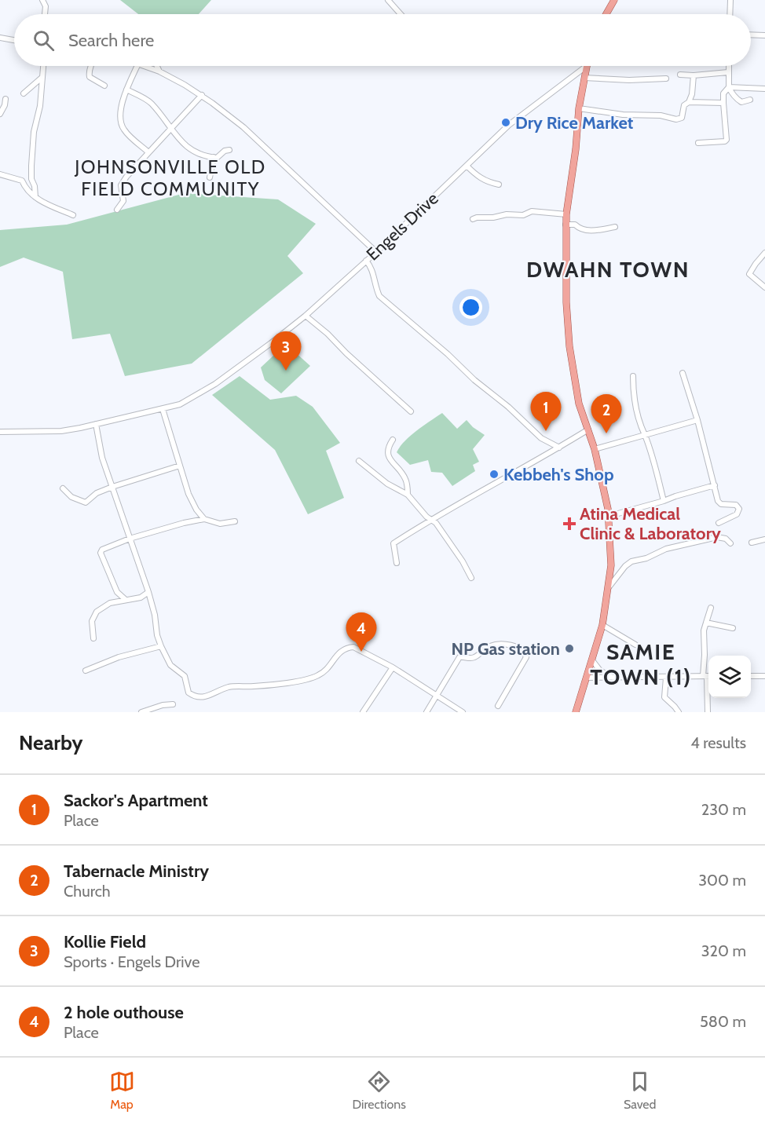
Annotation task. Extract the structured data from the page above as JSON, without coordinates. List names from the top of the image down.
{
  "streets": {
    "street": ["Engels Drive"]
  },
  "districts": ["JOHNSONVILLE OLD FIELD COMMUNITY", "DWAHN TOWN", "SAMIE TOWN (1)"],
  "places": {
    "other": ["Dry Rice Market", "Kebbeh's Shop", "NP Gas station"],
    "health": ["Atina Medical Clinic & Laboratory"]
  },
  "page": {
    "search": "Search here",
    "pins": [
      "3",
      "1",
      "2",
      "4"
    ],
    "heading": ["Nearby", "4 results"],
    "list": [
      {
        "mark": "1",
        "name": "Sackor's Apartment",
        "note": "Place",
        "value": "230 m"
      },
      {
        "mark": "2",
        "name": "Tabernacle Ministry",
        "note": "Church",
        "value": "300 m"
      },
      {
        "mark": "3",
        "name": "Kollie Field",
        "note": "Sports · Engels Drive",
        "value": "320 m"
      },
      {
        "mark": "4",
        "name": "2 hole outhouse",
        "note": "Place",
        "value": "580 m"
      }
    ],
    "nav": ["Map", "Directions", "Saved"]
  }
}
